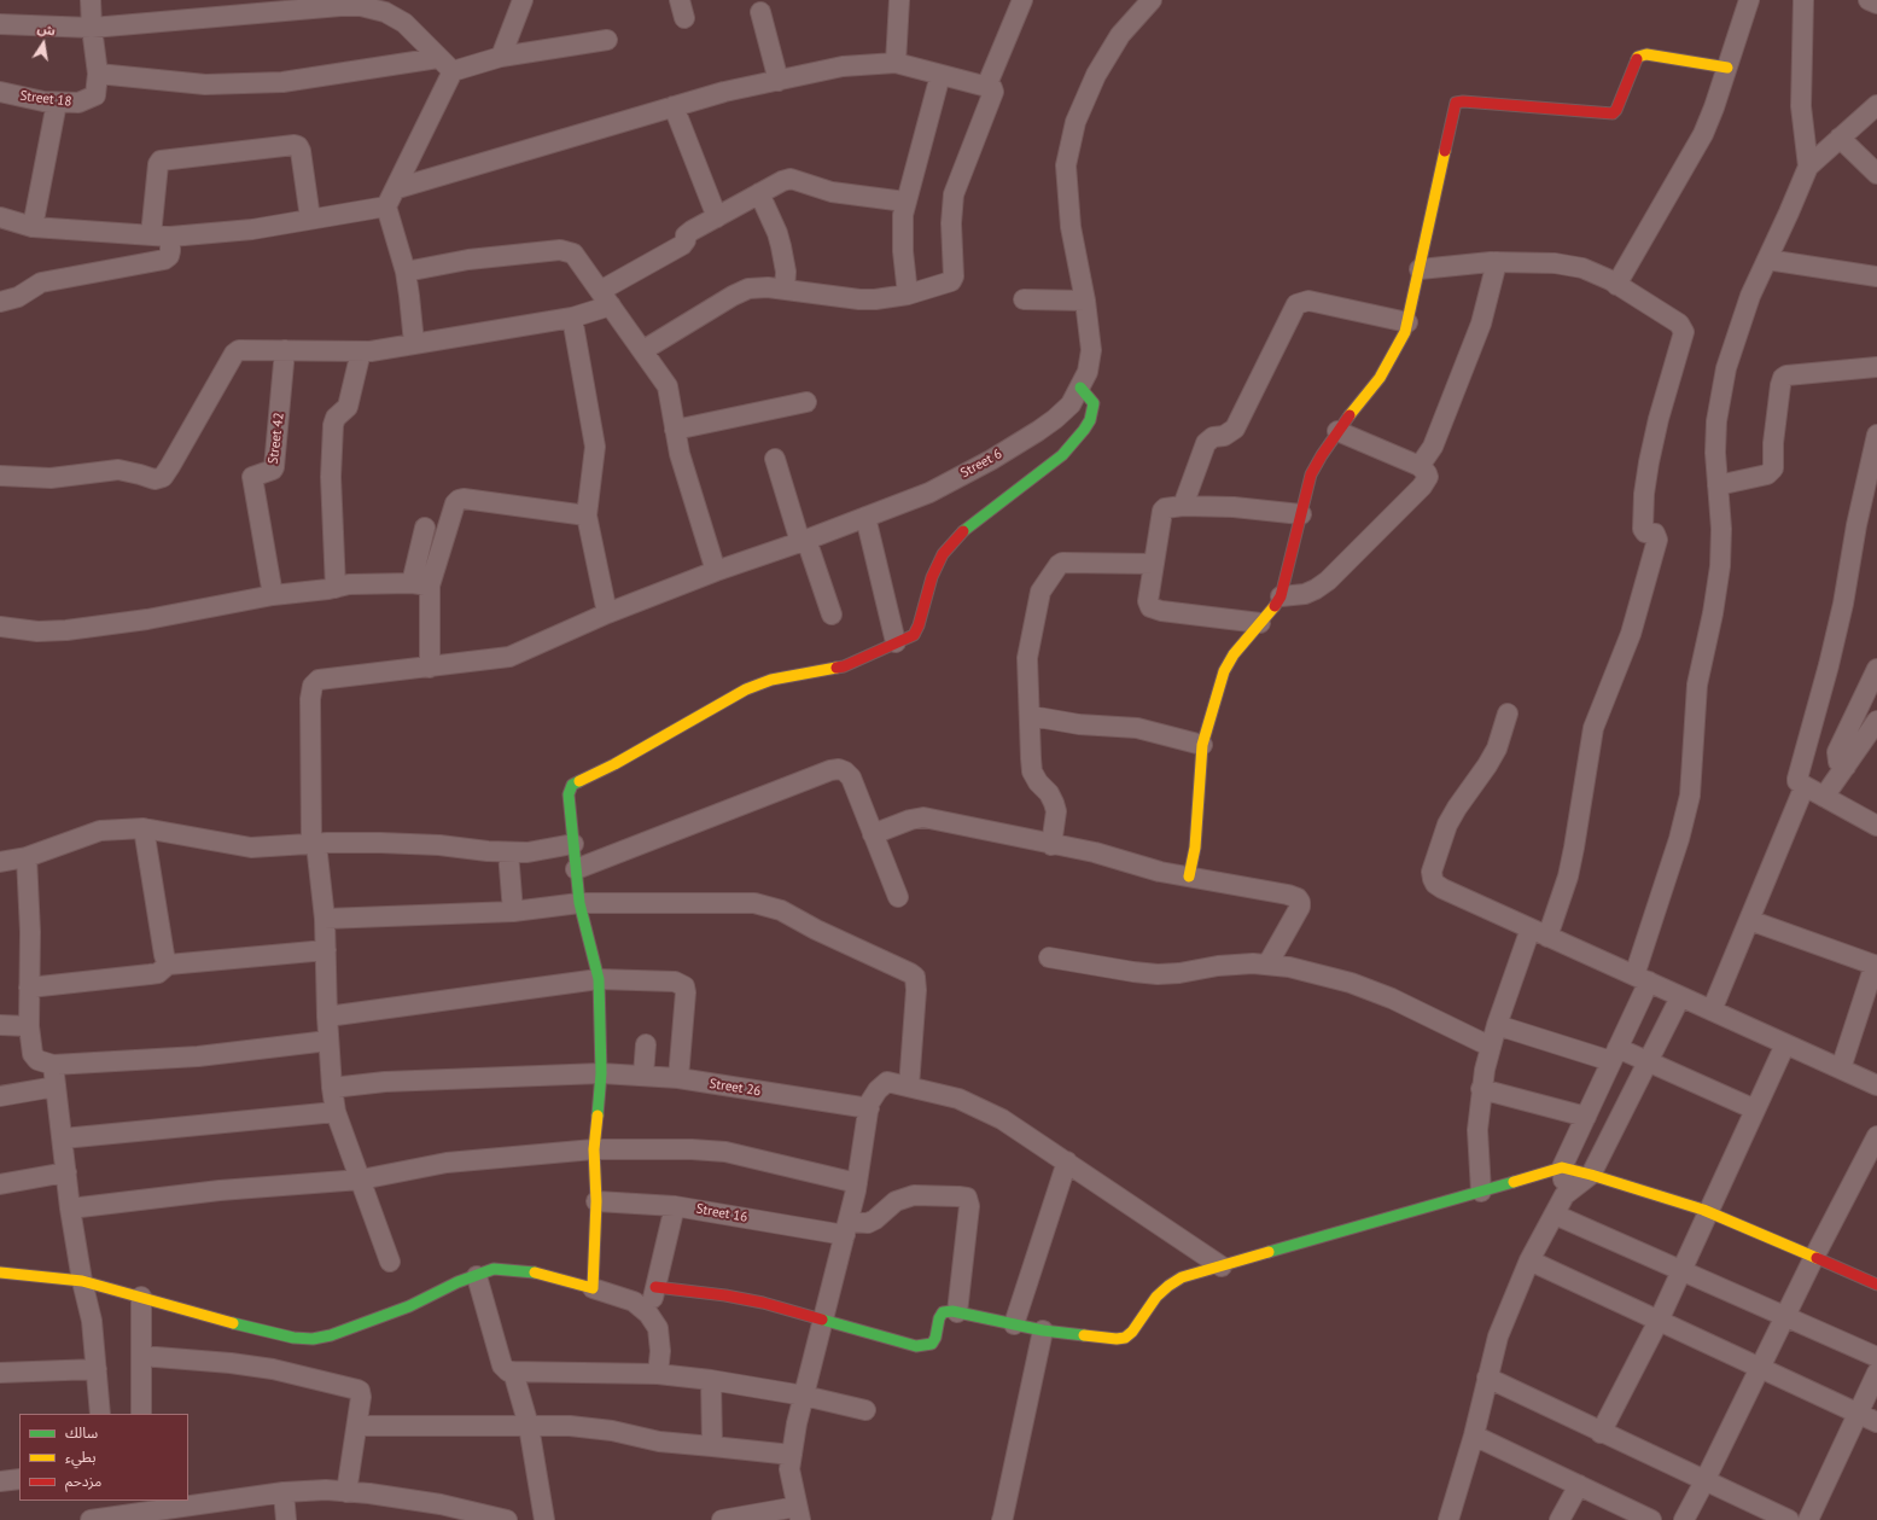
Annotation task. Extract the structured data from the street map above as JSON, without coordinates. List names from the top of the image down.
{
  "streets": {
    "street": [
      "Street 18",
      "Street 42",
      "Street 6",
      "Street 26",
      "Street 16"
    ]
  },
  "crossings": [
    ["Street 6", "Street 26"]
  ],
  "legend": ["سالك", "بطيء", "مزدحم"],
  "north": "top"
}
